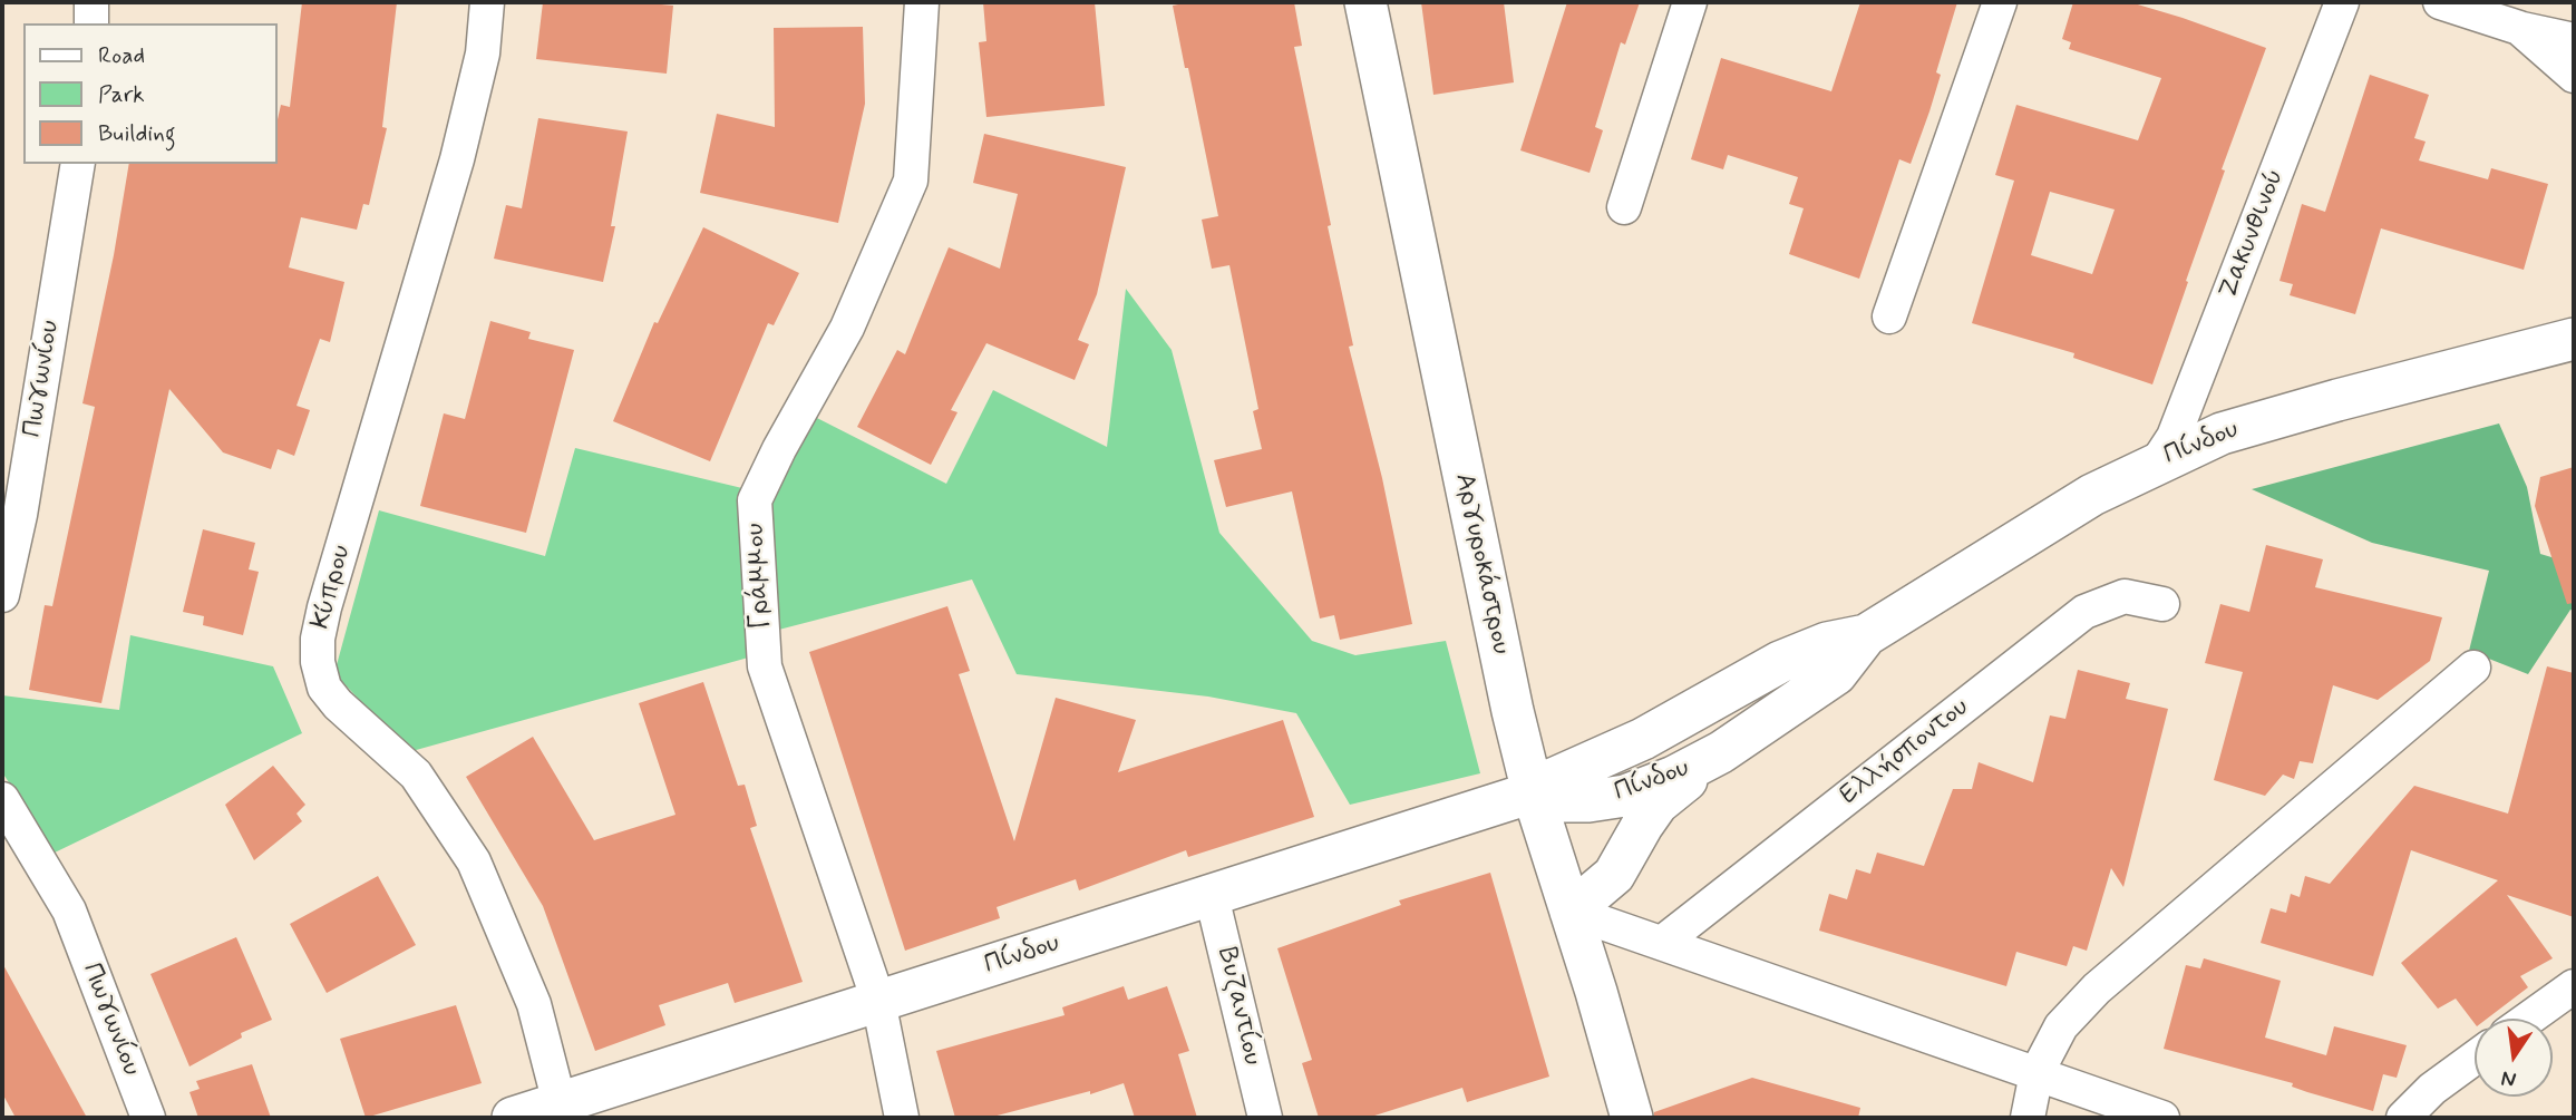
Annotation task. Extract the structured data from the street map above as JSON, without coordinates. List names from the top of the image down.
{
  "streets": {
    "street": [
      "Ζακυνθινού",
      "Πωγωνίου",
      "Πίνδου",
      "Αργυροκάστρου",
      "Γράμμου",
      "Κύπρου",
      "Ελλήσποντου",
      "Βυζαντίου"
    ]
  },
  "crossings": [
    ["Ζακυνθινού", "Πίνδου"],
    ["Πίνδου", "Αργυροκάστρου"],
    ["Πίνδου", "Γράμμου"],
    ["Πίνδου", "Κύπρου"],
    ["Πίνδου", "Βυζαντίου"]
  ],
  "legend": ["Road", "Park", "Building"],
  "north": "bottom"
}
